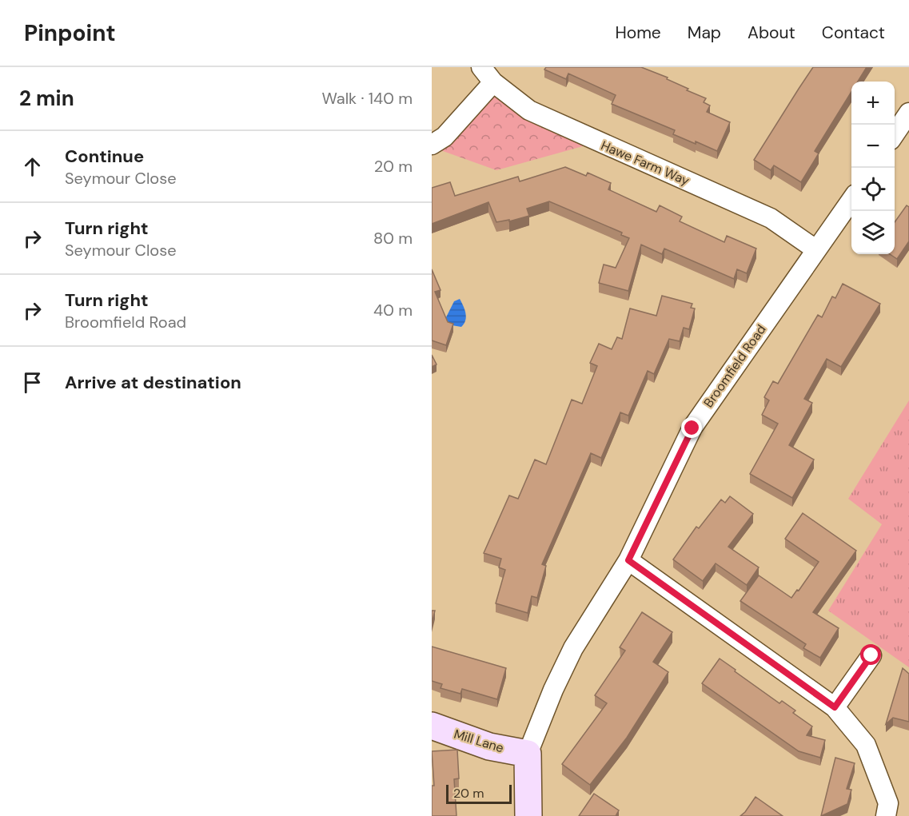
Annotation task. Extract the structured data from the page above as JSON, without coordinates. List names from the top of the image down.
{
  "streets": {
    "street": ["Hawe Farm Way", "Broomfield Road", "Mill Lane"]
  },
  "crossings": [
    ["Hawe Farm Way", "Broomfield Road"],
    ["Broomfield Road", "Mill Lane"]
  ],
  "scale_bar": "20 m",
  "page": {
    "header": "Pinpoint",
    "nav": [
      "Home",
      "Map",
      "About",
      "Contact"
    ],
    "heading": ["2 min", "Walk · 140 m"],
    "map_buttons": ["+", "−"],
    "list": [
      ["Continue", "Seymour Close", "20 m"],
      ["Turn right", "Seymour Close", "80 m"],
      ["Turn right", "Broomfield Road", "40 m"],
      "Arrive at destination"
    ],
    "scale": "20 m"
  }
}
